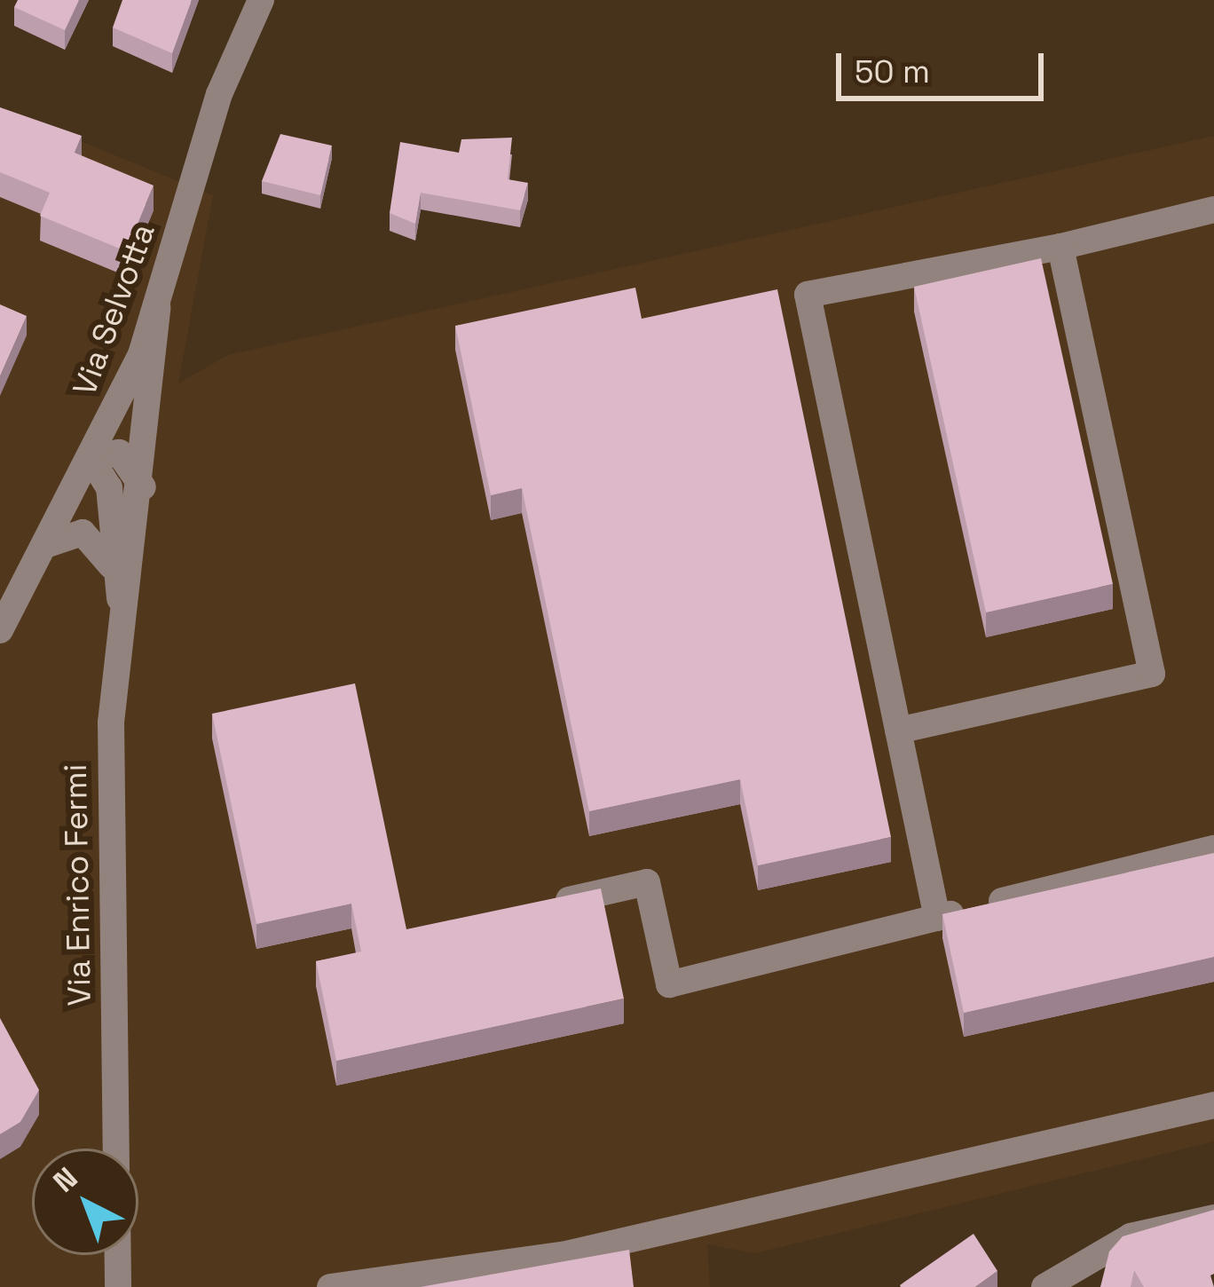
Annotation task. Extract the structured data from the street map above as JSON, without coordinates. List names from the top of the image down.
{
  "streets": {
    "street": ["Via Selvotta", "Via Enrico Fermi"]
  },
  "crossings": [
    ["Via Selvotta", "Via Enrico Fermi"]
  ],
  "scale_bar": "50 m",
  "north": "top left"
}
